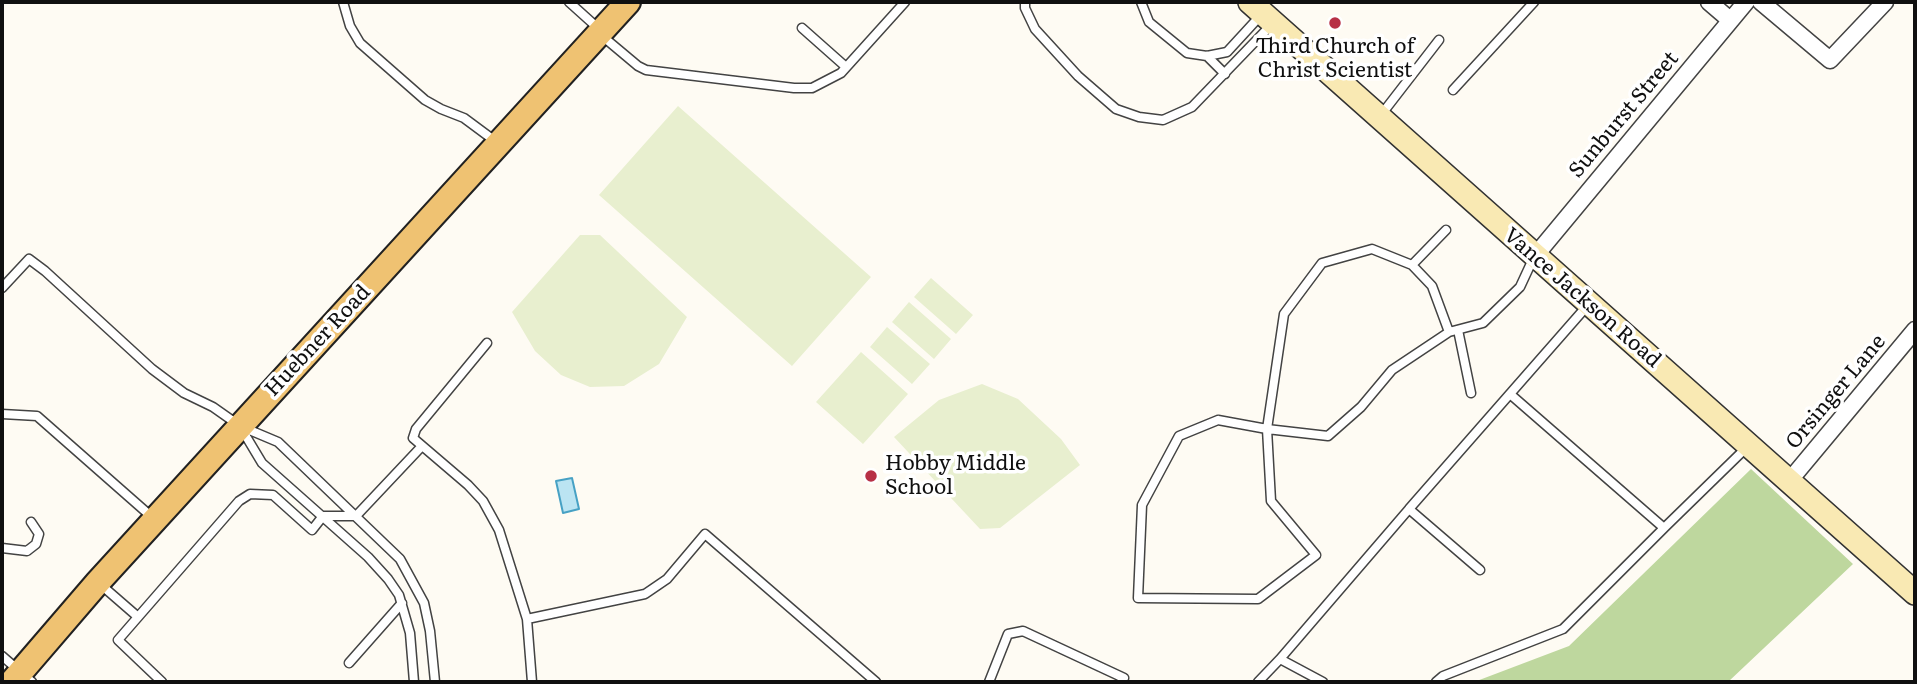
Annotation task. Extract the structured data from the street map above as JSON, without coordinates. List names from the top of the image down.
{
  "streets": {
    "main road": ["Vance Jackson Road", "Huebner Road"],
    "street": ["Sunburst Street", "Orsinger Lane"]
  },
  "crossings": [
    ["Sunburst Street", "Vance Jackson Road"],
    ["Vance Jackson Road", "Orsinger Lane"]
  ],
  "places": ["Third Church of Christ Scientist", "Hobby Middle School"]
}
